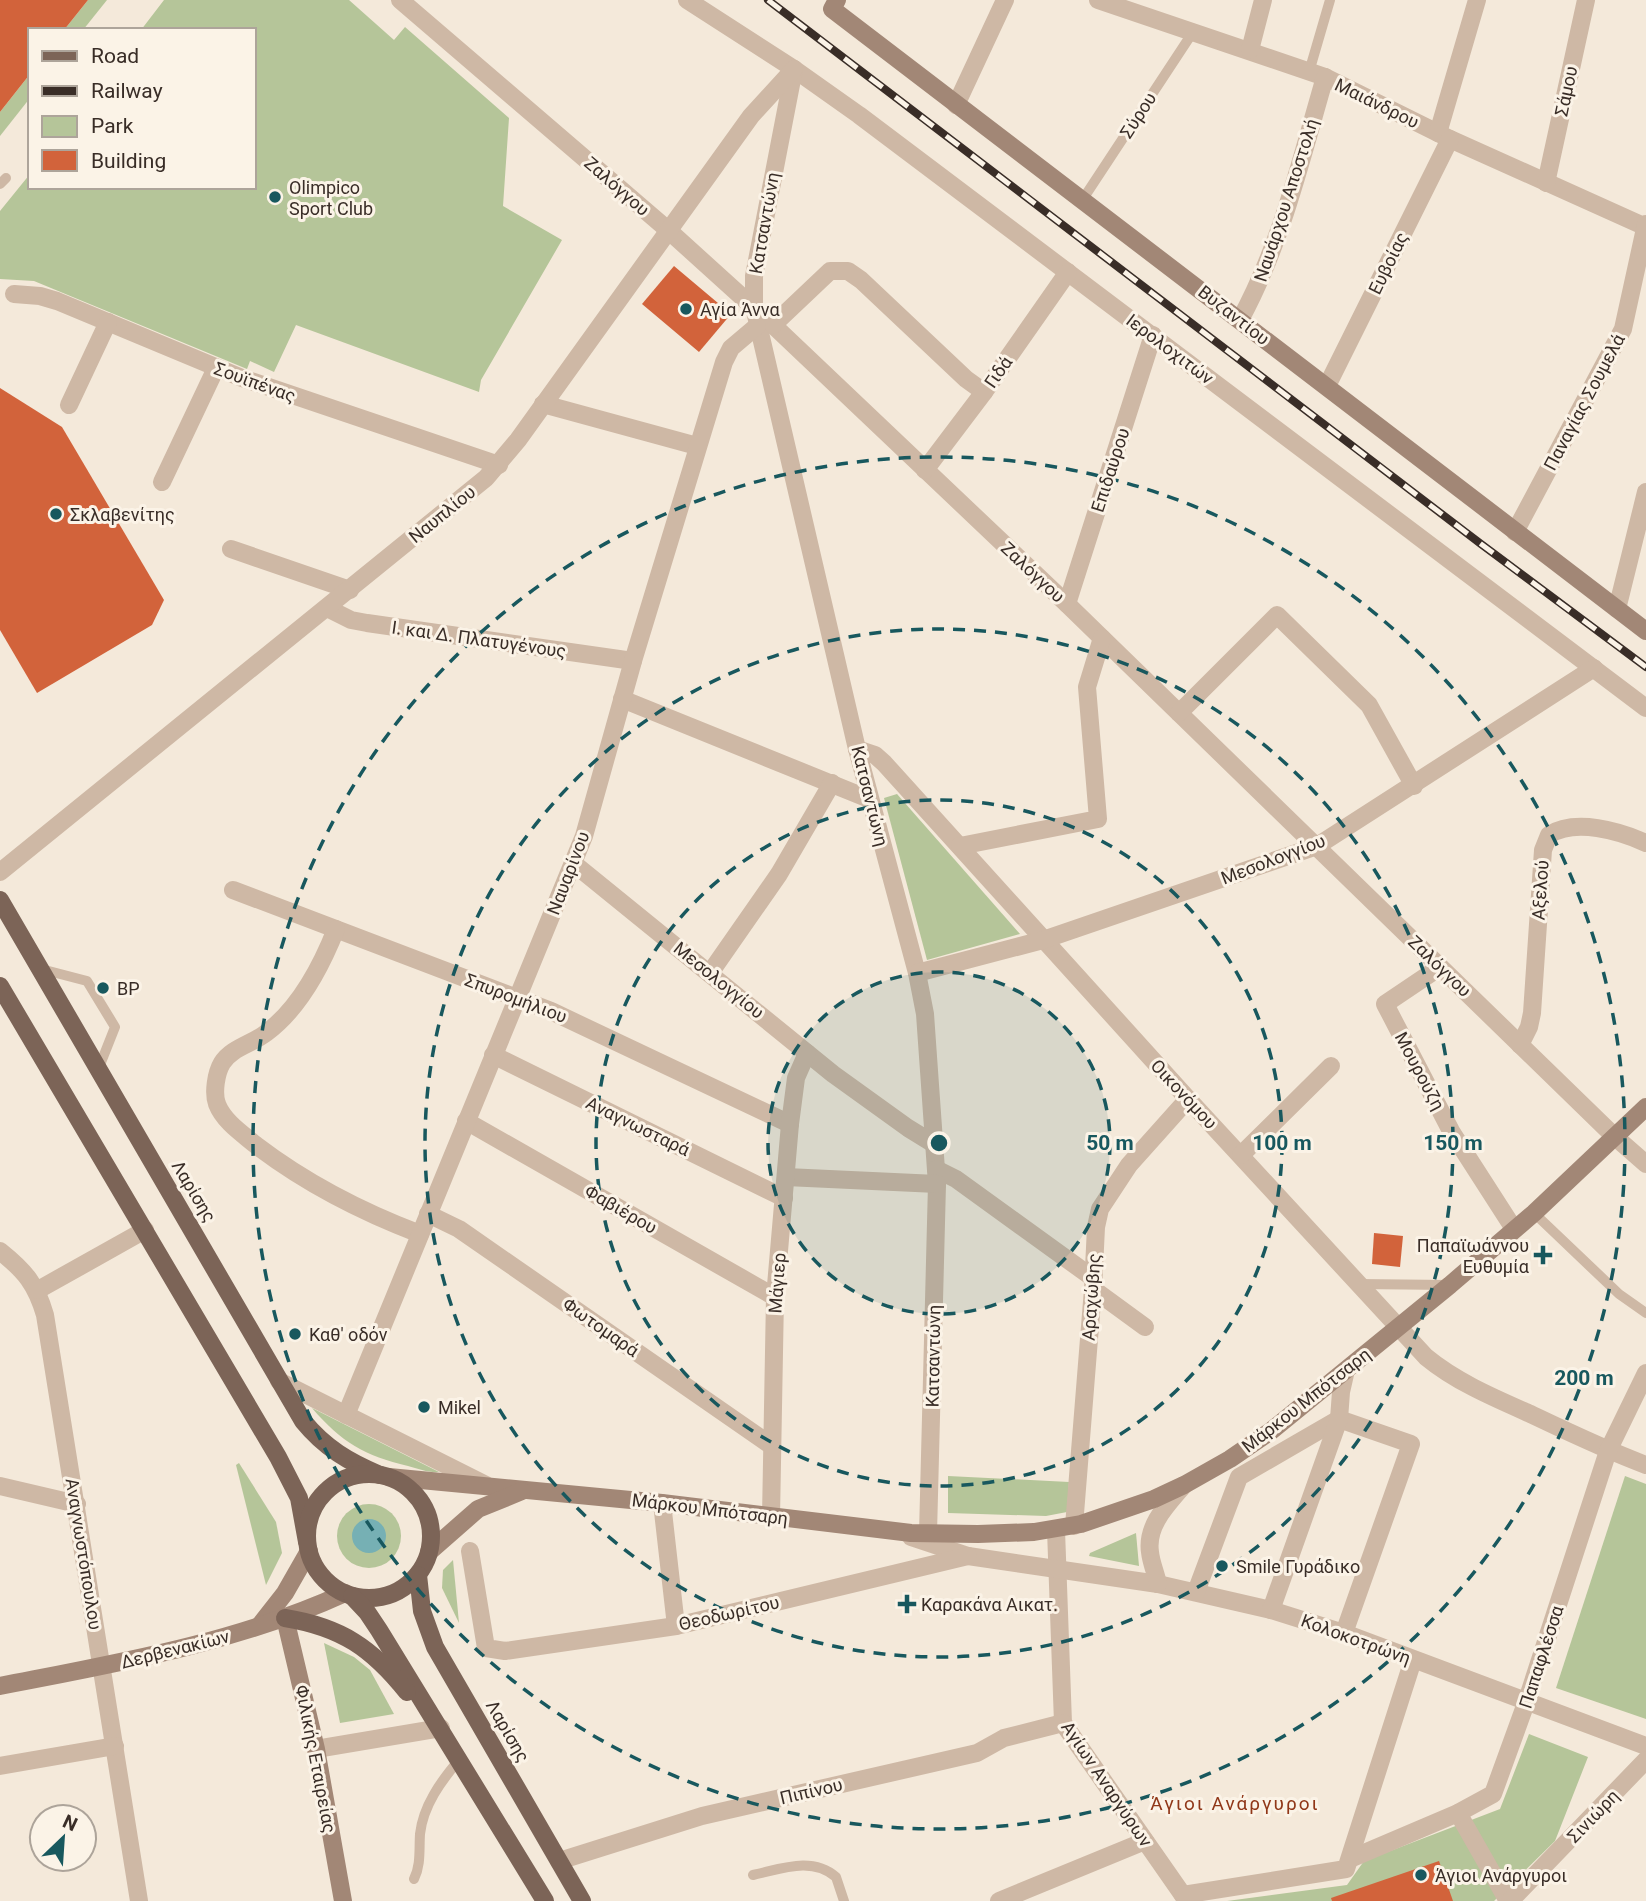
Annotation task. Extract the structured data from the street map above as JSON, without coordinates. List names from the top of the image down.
{
  "streets": {
    "main road": ["Λαρίσης"],
    "street": [
      "Σάμου",
      "Μαιάνδρου",
      "Ζαλόγγου",
      "Ναυάρχου Αποστολή",
      "Κατσαντώνη",
      "Ευβοίας",
      "Βυζαντίου",
      "Ιερολοχιτών",
      "Γιδά",
      "Σουϊπένας",
      "Παναγίας Σουμελά",
      "Επιδαύρου",
      "Ναυπλίου",
      "Ι. και Δ. Πλατυγένους",
      "Μεσολογγίου",
      "Ναυαρίνου",
      "Αξελού",
      "Σπυρομήλιου",
      "Μουρούζη",
      "Οικονόμου",
      "Αναγνωσταρά",
      "Φαβιέρου",
      "Μάγιερ",
      "Αραχώβης",
      "Φωτομαρά",
      "Μάρκου Μπότσαρη",
      "Αναγνωστόπουλου",
      "Θεοδωρίτου",
      "Κολοκοτρώνη",
      "Δερβενακίων",
      "Παπαφλέσσα",
      "Φιλικής Εταιρείας",
      "Αγίων Αναργύρων",
      "Πιπίνου",
      "Σινιώρη"
    ],
    "lane": ["Σύρου"]
  },
  "crossings": [
    ["Σάμου", "Μαιάνδρου"],
    ["Μαιάνδρου", "Σύρου"],
    ["Μαιάνδρου", "Ναυάρχου Αποστολή"],
    ["Μαιάνδρου", "Ευβοίας"],
    ["Μαιάνδρου", "Παναγίας Σουμελά"],
    ["Σύρου", "Βυζαντίου"],
    ["Ζαλόγγου", "Κατσαντώνη"],
    ["Ζαλόγγου", "Γιδά"],
    ["Ζαλόγγου", "Επιδαύρου"],
    ["Ζαλόγγου", "Ναυπλίου"],
    ["Ζαλόγγου", "Μεσολογγίου"],
    ["Ζαλόγγου", "Ναυαρίνου"],
    ["Ζαλόγγου", "Αξελού"],
    ["Ζαλόγγου", "Μουρούζη"],
    ["Ζαλόγγου", "Μάρκου Μπότσαρη"],
    ["Ναυάρχου Αποστολή", "Βυζαντίου"],
    ["Κατσαντώνη", "Ιερολοχιτών"],
    ["Κατσαντώνη", "Ναυπλίου"],
    ["Κατσαντώνη", "Μεσολογγίου"],
    ["Κατσαντώνη", "Ναυαρίνου"],
    ["Κατσαντώνη", "Οικονόμου"],
    ["Κατσαντώνη", "Μάρκου Μπότσαρη"],
    ["Ευβοίας", "Βυζαντίου"],
    ["Βυζαντίου", "Παναγίας Σουμελά"],
    ["Ιερολοχιτών", "Γιδά"],
    ["Ιερολοχιτών", "Επιδαύρου"],
    ["Ιερολοχιτών", "Ναυπλίου"],
    ["Ιερολοχιτών", "Μεσολογγίου"],
    ["Γιδά", "Ναυαρίνου"],
    ["Σουϊπένας", "Ναυπλίου"],
    ["Ναυπλίου", "Ι. και Δ. Πλατυγένους"],
    ["Ι. και Δ. Πλατυγένους", "Ναυαρίνου"],
    ["Μεσολογγίου", "Ναυαρίνου"],
    ["Μεσολογγίου", "Οικονόμου"],
    ["Μεσολογγίου", "Μάγιερ"],
    ["Ναυαρίνου", "Σπυρομήλιου"],
    ["Ναυαρίνου", "Αναγνωσταρά"],
    ["Ναυαρίνου", "Φαβιέρου"],
    ["Ναυαρίνου", "Φωτομαρά"],
    ["Σπυρομήλιου", "Μάγιερ"],
    ["Μουρούζη", "Μάρκου Μπότσαρη"],
    ["Οικονόμου", "Αραχώβης"],
    ["Οικονόμου", "Μάρκου Μπότσαρη"],
    ["Οικονόμου", "Παπαφλέσσα"],
    ["Αναγνωσταρά", "Μάγιερ"],
    ["Λαρίσης", "Μάρκου Μπότσαρη"],
    ["Λαρίσης", "Δερβενακίων"],
    ["Λαρίσης", "Πιπίνου"],
    ["Φαβιέρου", "Μάγιερ"],
    ["Μάγιερ", "Φωτομαρά"],
    ["Μάγιερ", "Μάρκου Μπότσαρη"],
    ["Αραχώβης", "Μάρκου Μπότσαρη"],
    ["Αραχώβης", "Αγίων Αναργύρων"],
    ["Μάρκου Μπότσαρη", "Θεοδωρίτου"],
    ["Μάρκου Μπότσαρη", "Κολοκοτρώνη"],
    ["Μάρκου Μπότσαρη", "Δερβενακίων"],
    ["Μάρκου Μπότσαρη", "Αγίων Αναργύρων"],
    ["Αναγνωστόπουλου", "Δερβενακίων"],
    ["Κολοκοτρώνη", "Παπαφλέσσα"],
    ["Κολοκοτρώνη", "Αγίων Αναργύρων"],
    ["Δερβενακίων", "Φιλικής Εταιρείας"],
    ["Παπαφλέσσα", "Αγίων Αναργύρων"],
    ["Αγίων Αναργύρων", "Πιπίνου"]
  ],
  "districts": ["Άγιοι Ανάργυροι"],
  "places": {
    "other": [
      "Olimpico Sport Club",
      "Αγία Άννα",
      "Σκλαβενίτης",
      "BP",
      "Καθ' οδόν",
      "Mikel",
      "Smile Γυράδικο",
      "Άγιοι Ανάργυροι"
    ],
    "health": ["Παπαϊωάννου Ευθυμία", "Καρακάνα Αικατ."]
  },
  "legend": [
    "Road",
    "Railway",
    "Park",
    "Building"
  ],
  "north": "top right",
  "rings": [
    "50 m",
    "100 m",
    "150 m",
    "200 m"
  ]
}
